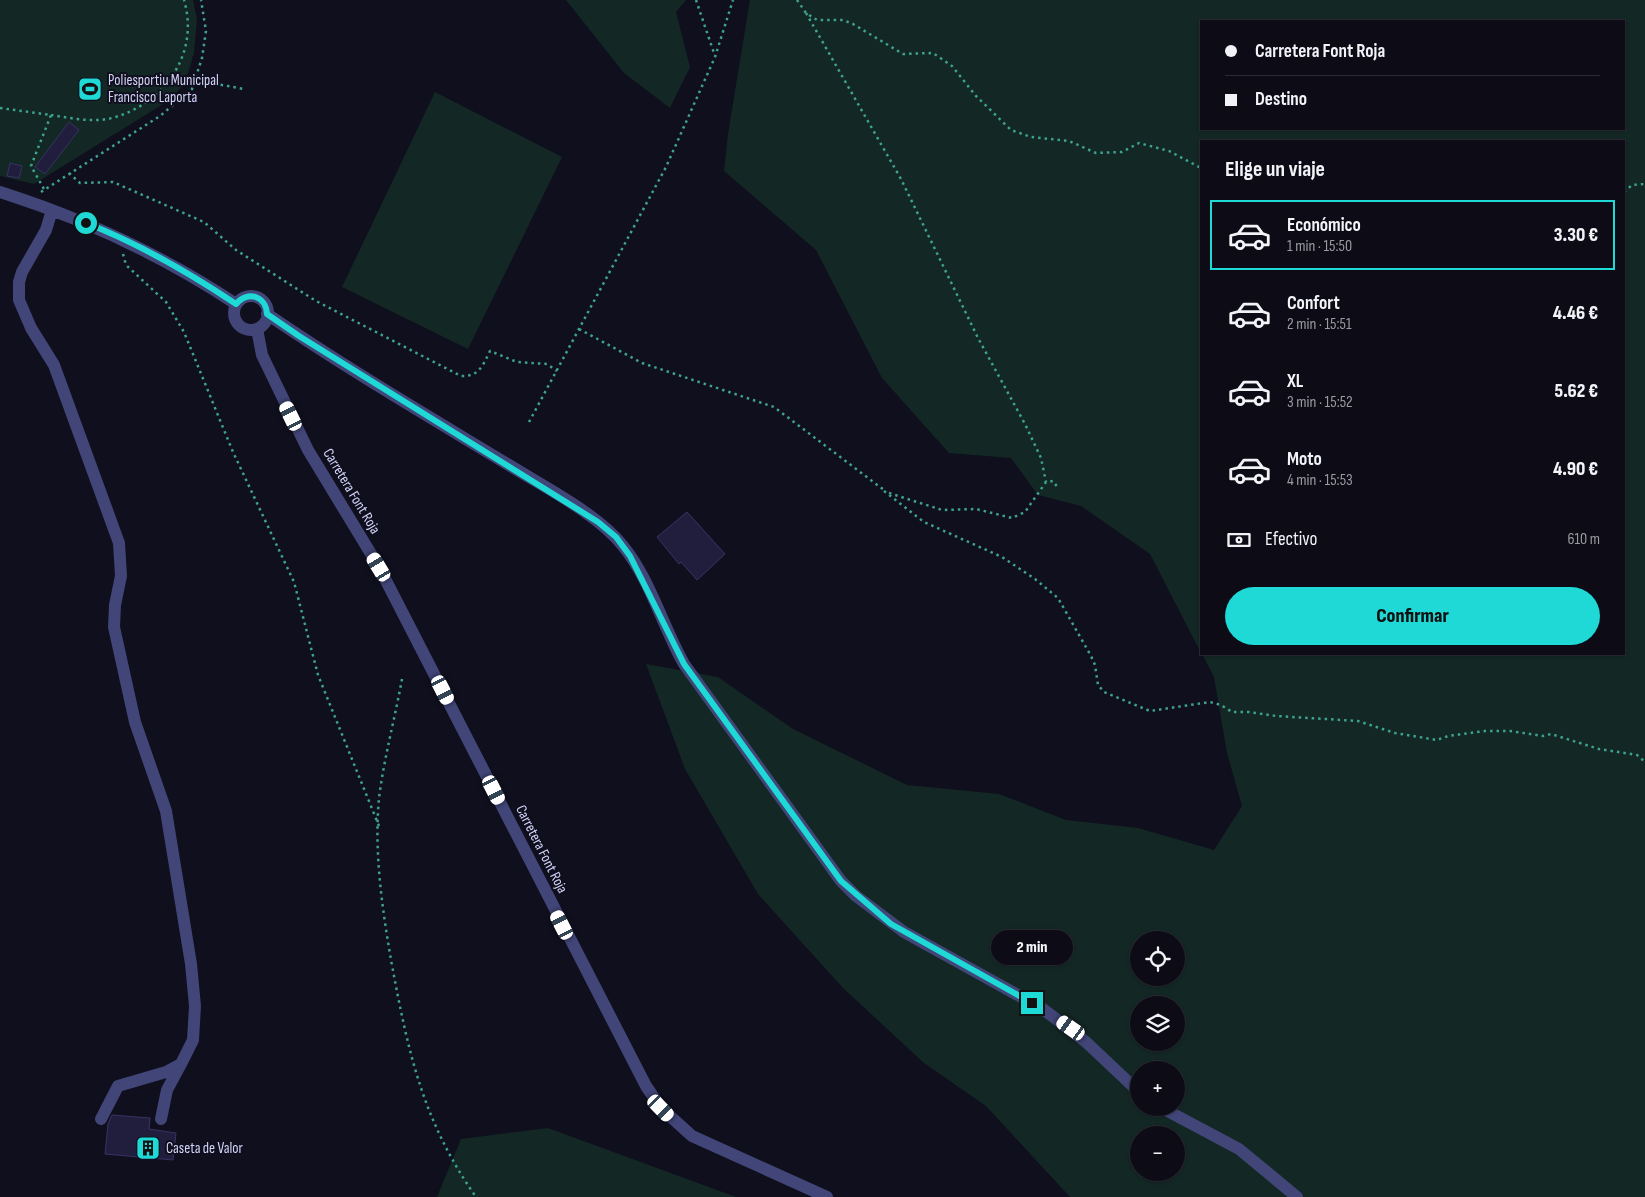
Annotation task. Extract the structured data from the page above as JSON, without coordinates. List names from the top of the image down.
{
  "streets": {
    "street": ["Carretera Font Roja"]
  },
  "places": {
    "sports": ["Poliesportiu Municipal Francisco Laporta"],
    "building": ["Caseta de Valor"]
  },
  "page": {
    "banner": ["Carretera Font Roja", "Destino"],
    "heading": "Elige un viaje",
    "list": [
      {
        "name": "Económico",
        "note": "1 min · 15:50",
        "value": "3.30 €"
      },
      {
        "name": "Confort",
        "note": "2 min · 15:51",
        "value": "4.46 €"
      },
      {
        "name": "XL",
        "note": "3 min · 15:52",
        "value": "5.62 €"
      },
      {
        "name": "Moto",
        "note": "4 min · 15:53",
        "value": "4.90 €"
      }
    ],
    "pay": ["Efectivo", "610 m"],
    "buttons": "Confirmar",
    "bubble": "2 min",
    "map_buttons": ["+", "−"]
  }
}
